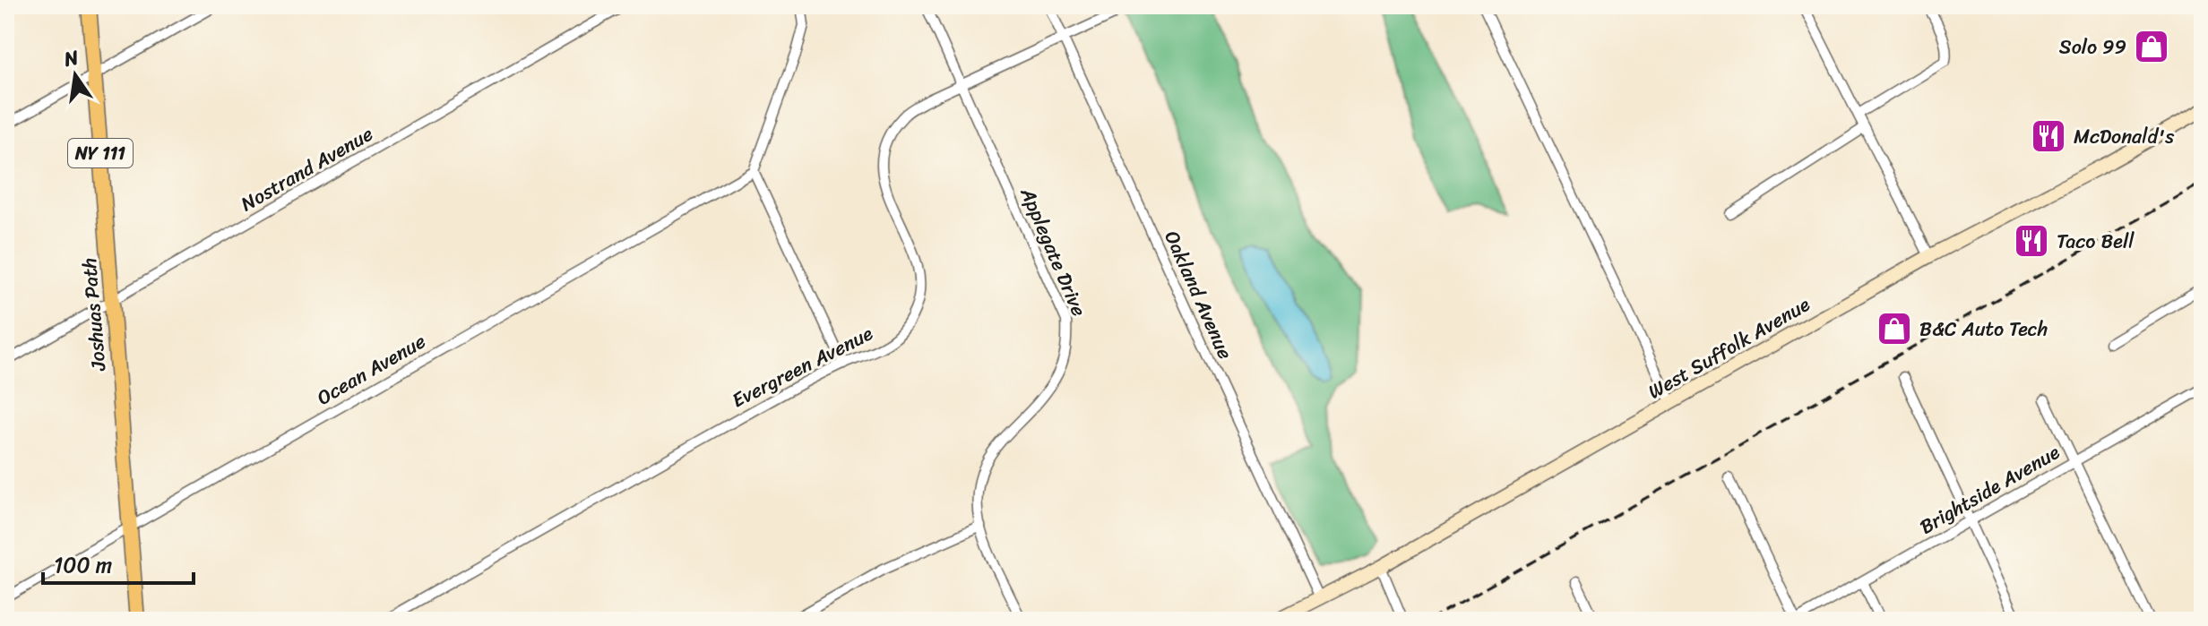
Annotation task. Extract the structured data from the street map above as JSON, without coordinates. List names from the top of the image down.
{
  "streets": {
    "main road": ["NY 111", "Joshuas Path", "West Suffolk Avenue"],
    "street": [
      "Nostrand Avenue",
      "Applegate Drive",
      "Oakland Avenue",
      "Evergreen Avenue",
      "Ocean Avenue",
      "Brightside Avenue"
    ]
  },
  "crossings": [
    ["Nostrand Avenue", "Joshuas Path"],
    ["Applegate Drive", "Evergreen Avenue"],
    ["Oakland Avenue", "West Suffolk Avenue"],
    ["Oakland Avenue", "Evergreen Avenue"],
    ["Joshuas Path", "Ocean Avenue"]
  ],
  "places": {
    "shop": ["Solo 99", "B&C Auto Tech"],
    "restaurant": ["McDonald's", "Taco Bell"]
  },
  "scale_bar": "100 m",
  "north": "top"
}
